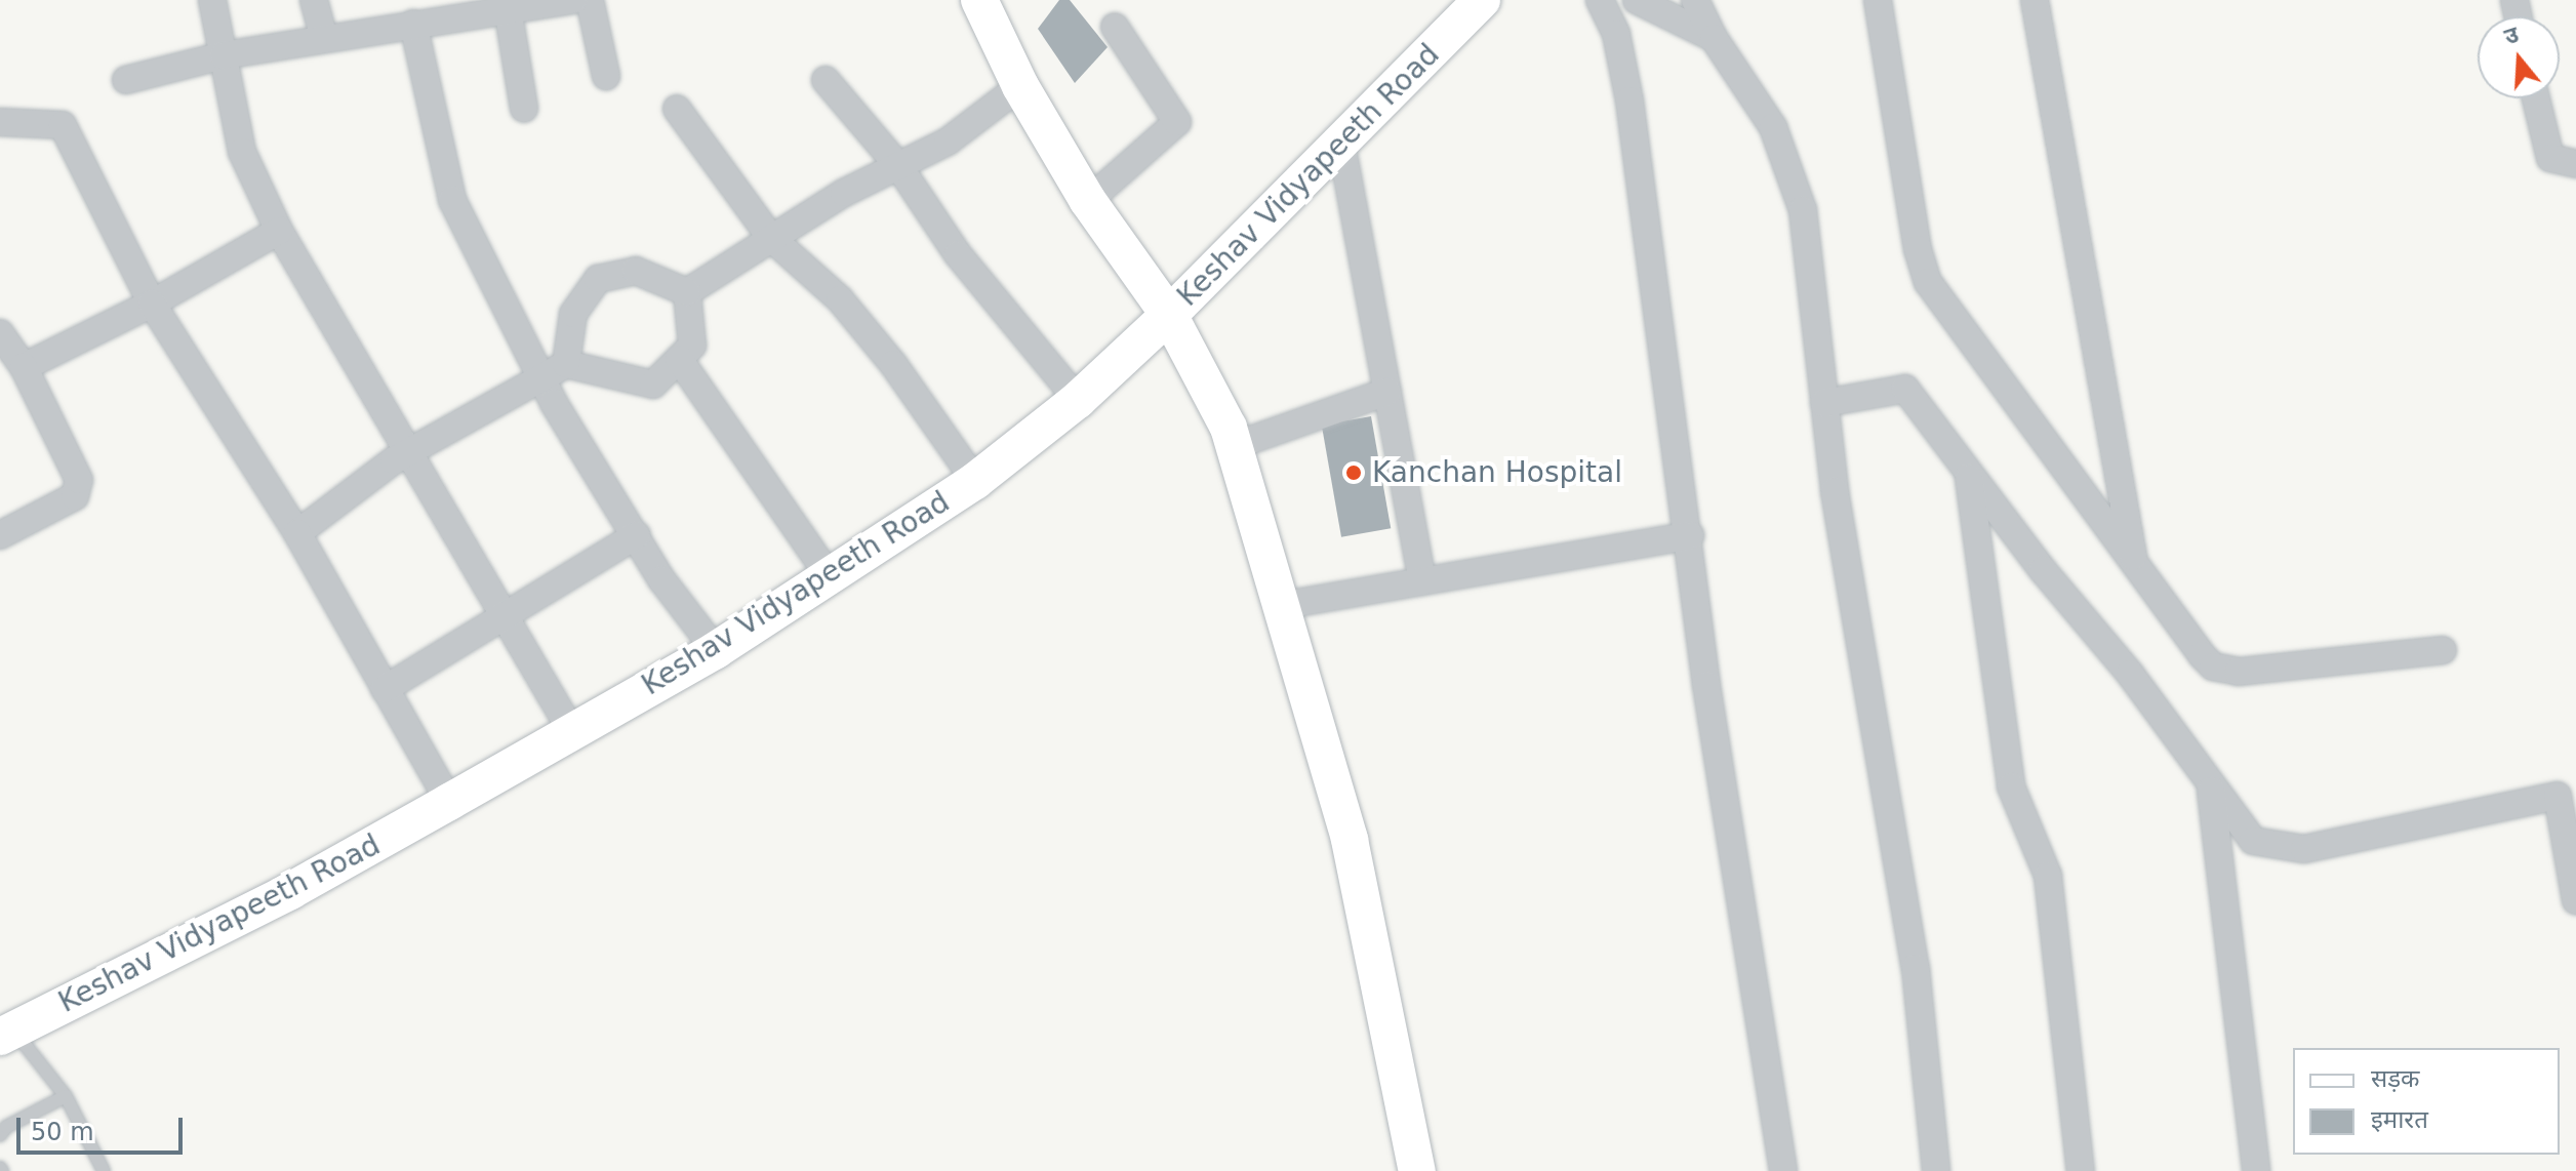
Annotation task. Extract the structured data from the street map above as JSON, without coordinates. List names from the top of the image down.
{
  "streets": {
    "street": ["Keshav Vidyapeeth Road"]
  },
  "places": ["Kanchan Hospital"],
  "legend": ["सड़क", "इमारत"],
  "scale_bar": "50 m",
  "north": "top"
}
